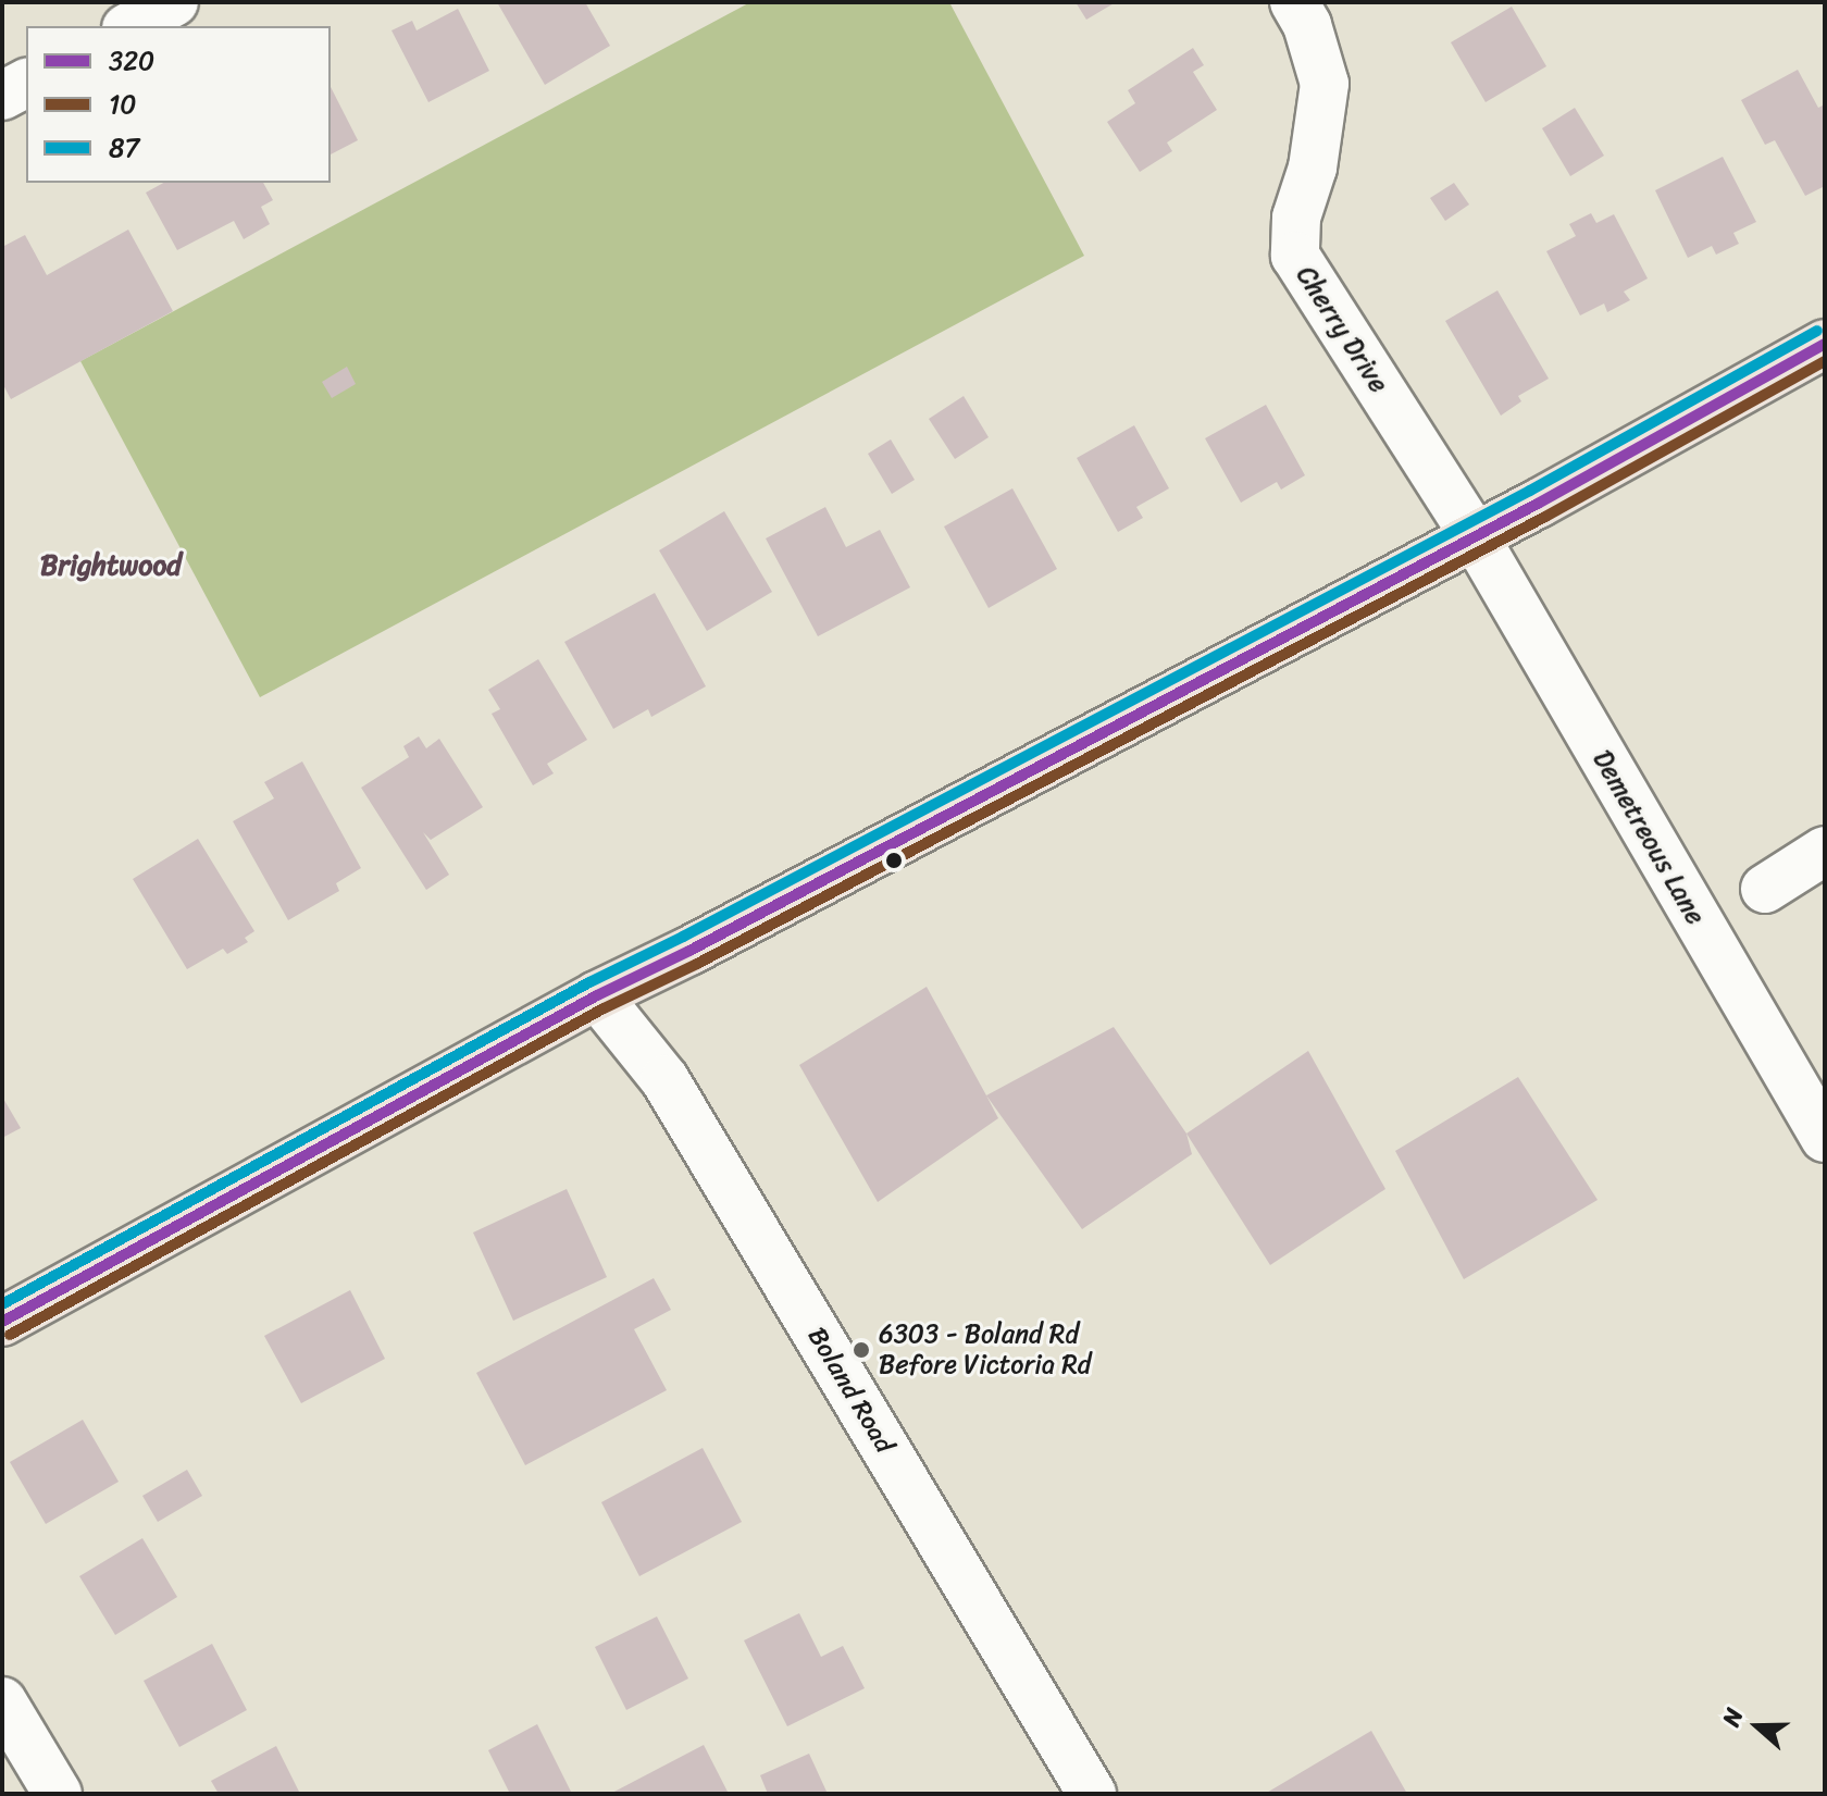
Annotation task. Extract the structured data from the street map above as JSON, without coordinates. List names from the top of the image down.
{
  "streets": {
    "street": ["Cherry Drive", "Demetreous Lane", "Boland Road"]
  },
  "crossings": [
    ["Cherry Drive", "Demetreous Lane"]
  ],
  "districts": ["Brightwood"],
  "places": ["6303 - Boland Rd Before Victoria Rd"],
  "lines": ["transit line 87", "transit line 320", "transit line 10"],
  "legend": ["320", "10", "87"],
  "north": "left"
}
